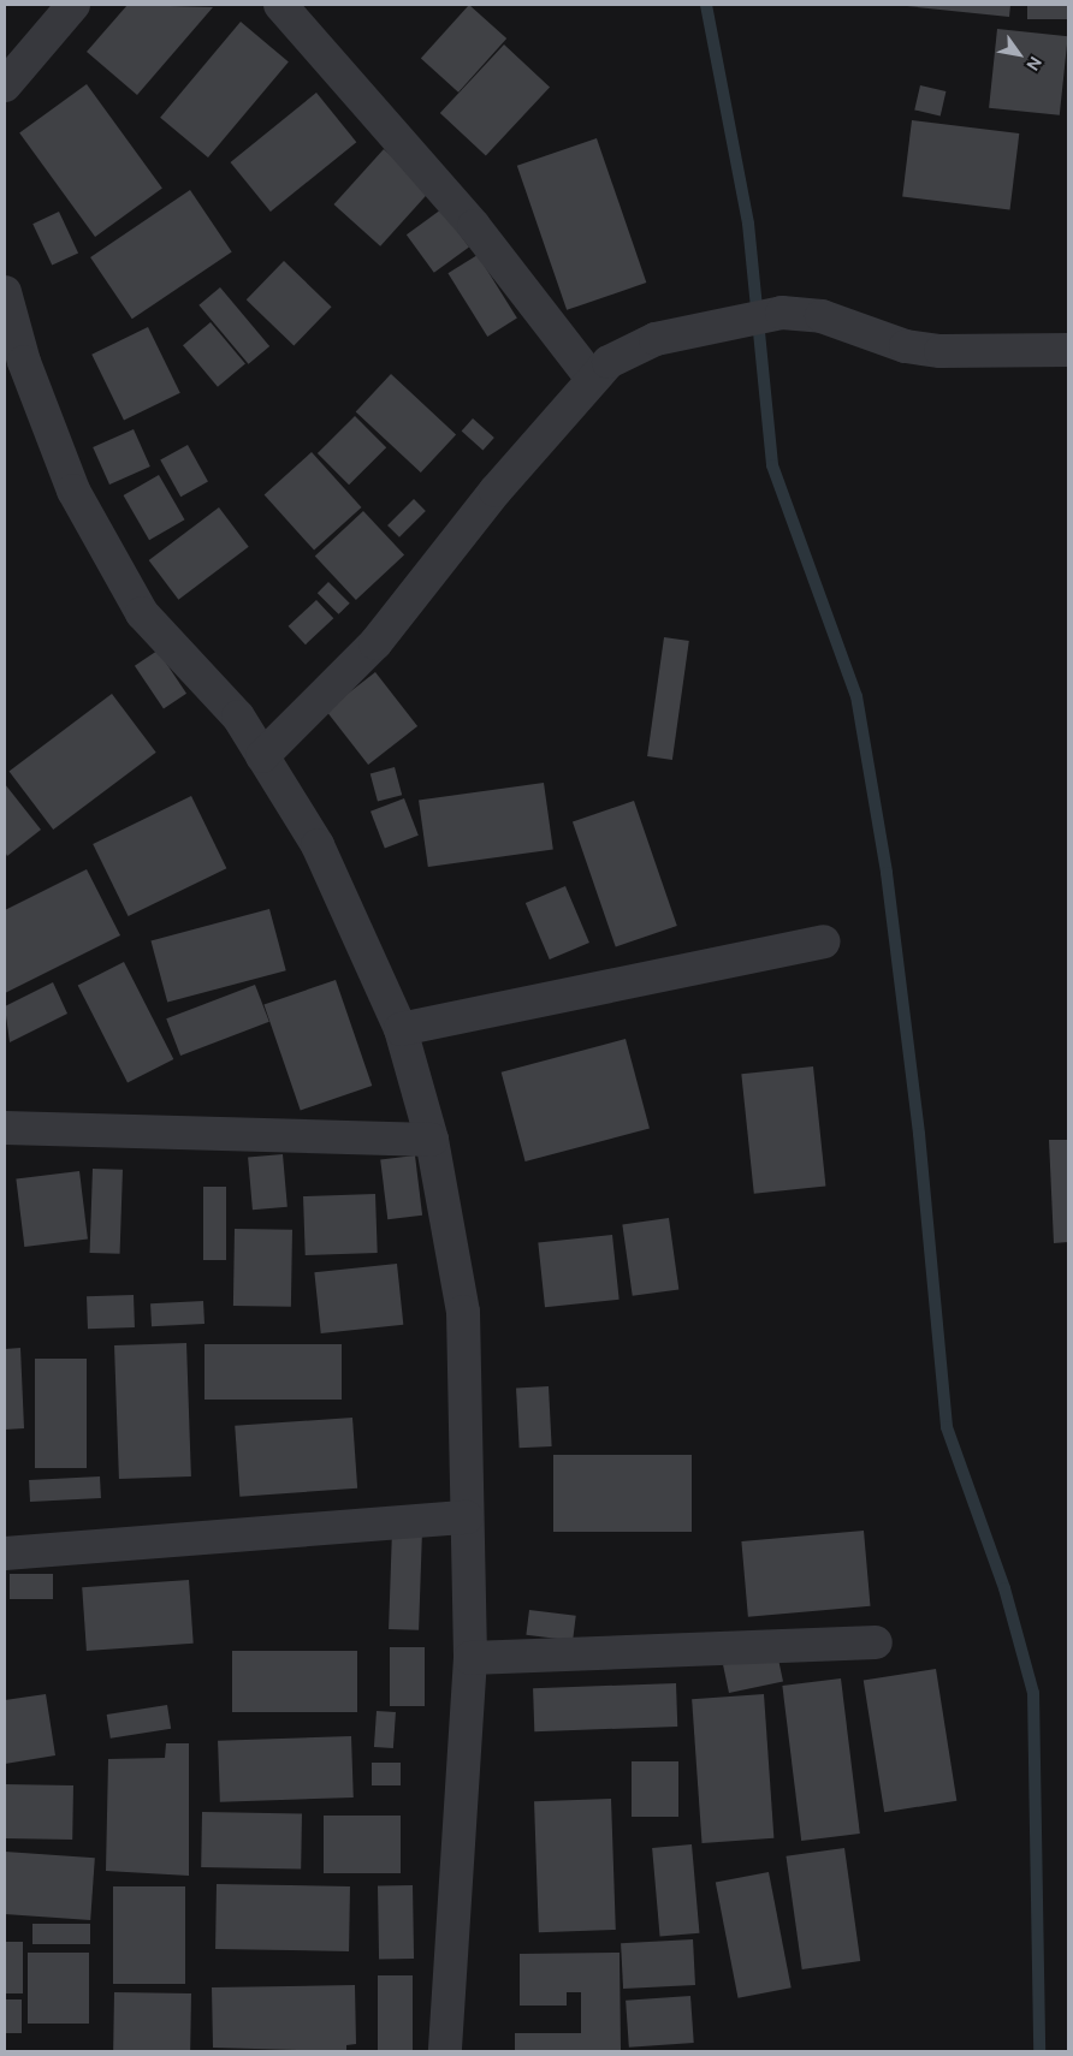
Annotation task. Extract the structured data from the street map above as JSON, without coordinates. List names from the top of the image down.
{
  "north": "bottom right"
}
